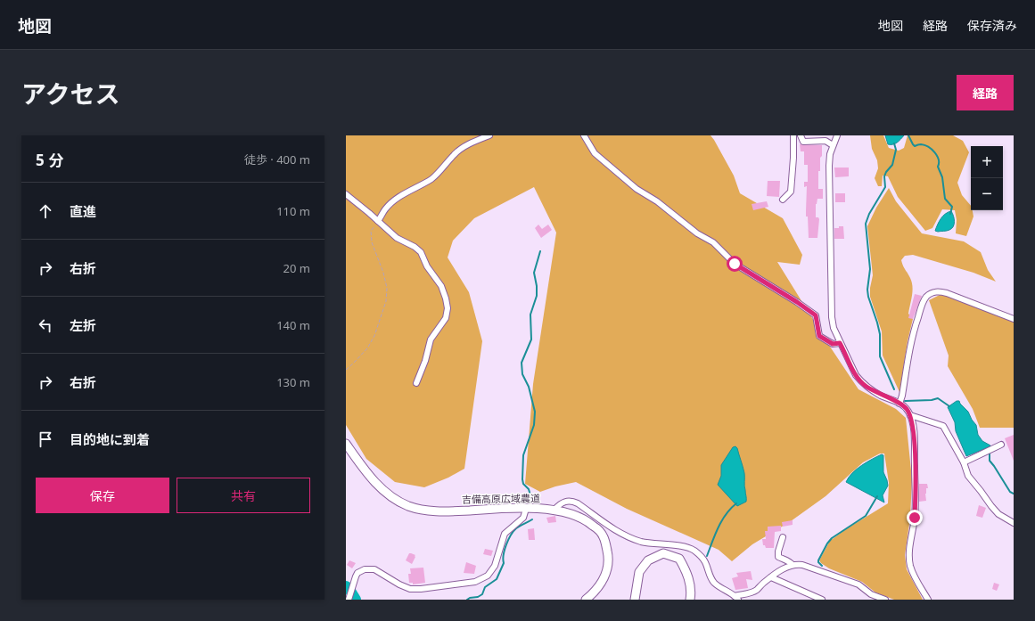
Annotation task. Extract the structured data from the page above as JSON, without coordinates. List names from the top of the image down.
{
  "streets": {
    "street": ["吉備高原広域農道"]
  },
  "page": {
    "header": "地図",
    "nav": ["地図", "経路", "保存済み"],
    "title": "アクセス",
    "buttons": [
      "経路",
      ["保存", "共有"]
    ],
    "heading": ["5 分", "徒歩 · 400 m"],
    "map_buttons": ["+", "−"],
    "list": [
      ["直進", "110 m"],
      ["右折", "20 m"],
      ["左折", "140 m"],
      ["右折", "130 m"],
      "目的地に到着"
    ]
  }
}
